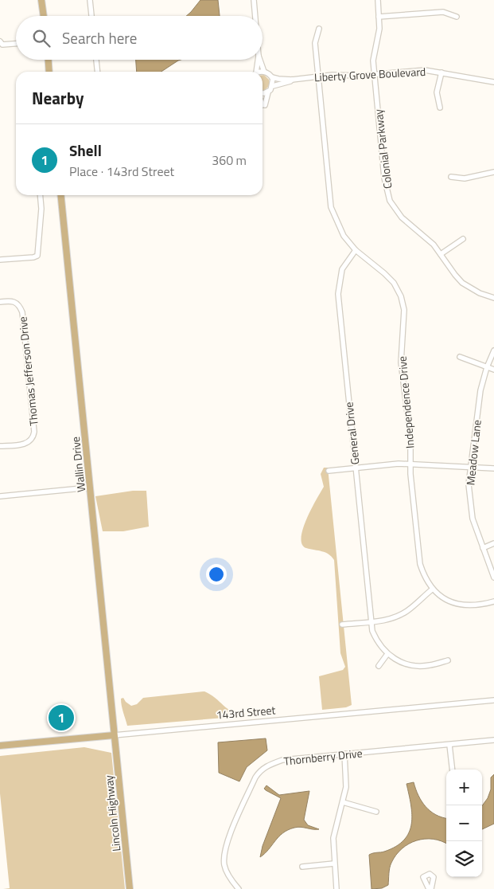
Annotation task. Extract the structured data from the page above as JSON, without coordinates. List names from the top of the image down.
{
  "streets": {
    "main road": ["Wallin Drive", "143rd Street", "Lincoln Highway"],
    "street": [
      "Liberty Grove Boulevard",
      "Colonial Parkway",
      "Thomas Jefferson Drive",
      "Independence Drive",
      "General Drive",
      "Meadow Lane",
      "Thornberry Drive"
    ]
  },
  "crossings": [
    ["Liberty Grove Boulevard", "Colonial Parkway"],
    ["Liberty Grove Boulevard", "Independence Drive"],
    ["Independence Drive", "General Drive"],
    ["Wallin Drive", "143rd Street"],
    ["Wallin Drive", "Lincoln Highway"],
    ["143rd Street", "Lincoln Highway"]
  ],
  "page": {
    "search": "Search here",
    "heading": "Nearby",
    "list": [
      {
        "mark": "1",
        "name": "Shell",
        "note": "Place · 143rd Street",
        "value": "360 m"
      }
    ],
    "pins": "1",
    "map_buttons": ["+", "−"]
  }
}
